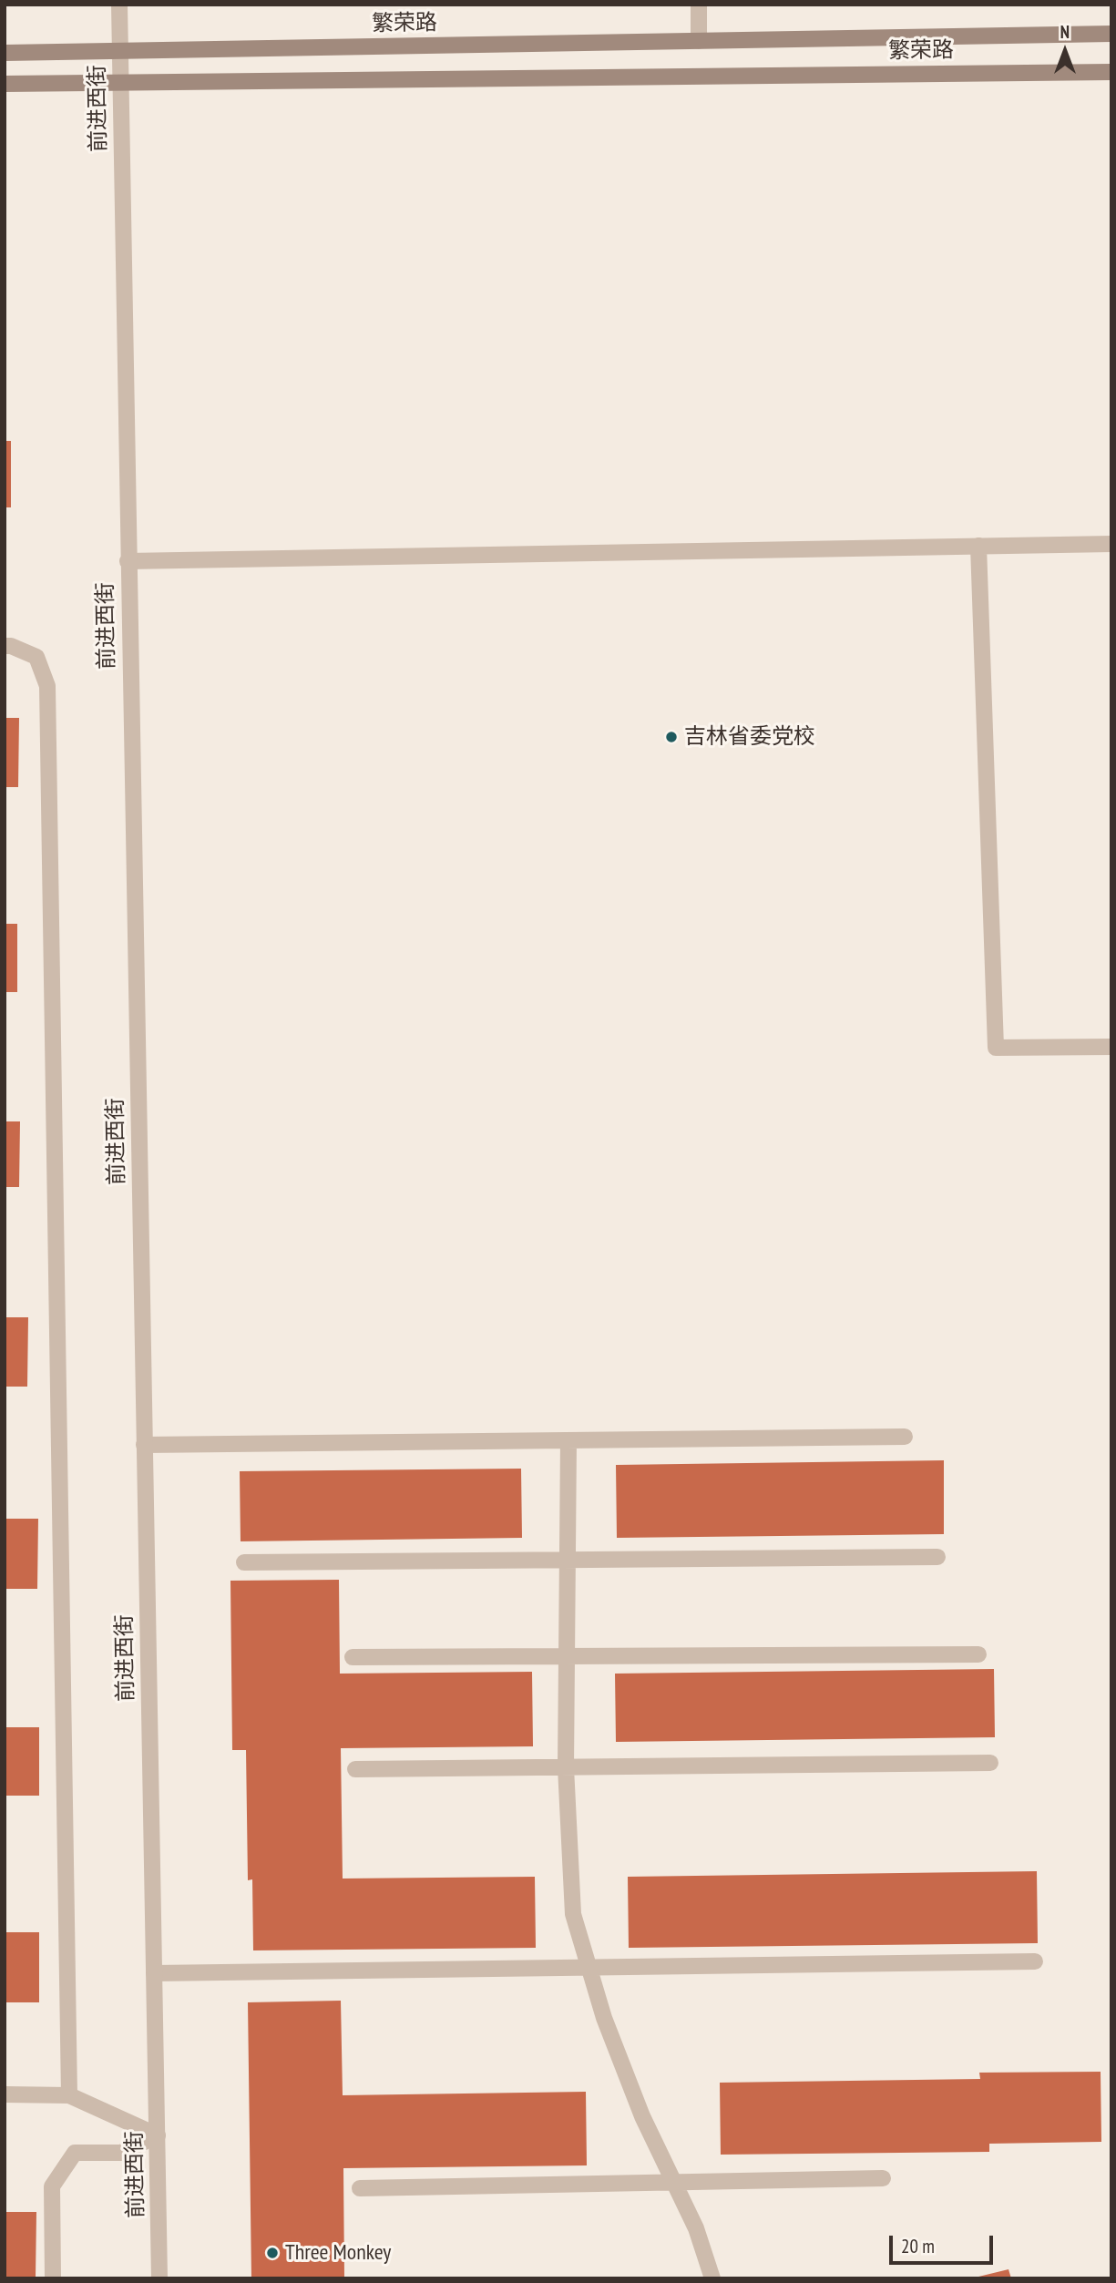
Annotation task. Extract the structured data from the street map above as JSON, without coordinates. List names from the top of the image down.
{
  "streets": {
    "main road": ["繁荣路"],
    "street": ["前进西街"]
  },
  "crossings": [
    ["繁荣路", "前进西街"]
  ],
  "places": ["吉林省委党校", "Three Monkey"],
  "scale_bar": "20 m",
  "north": "top"
}
